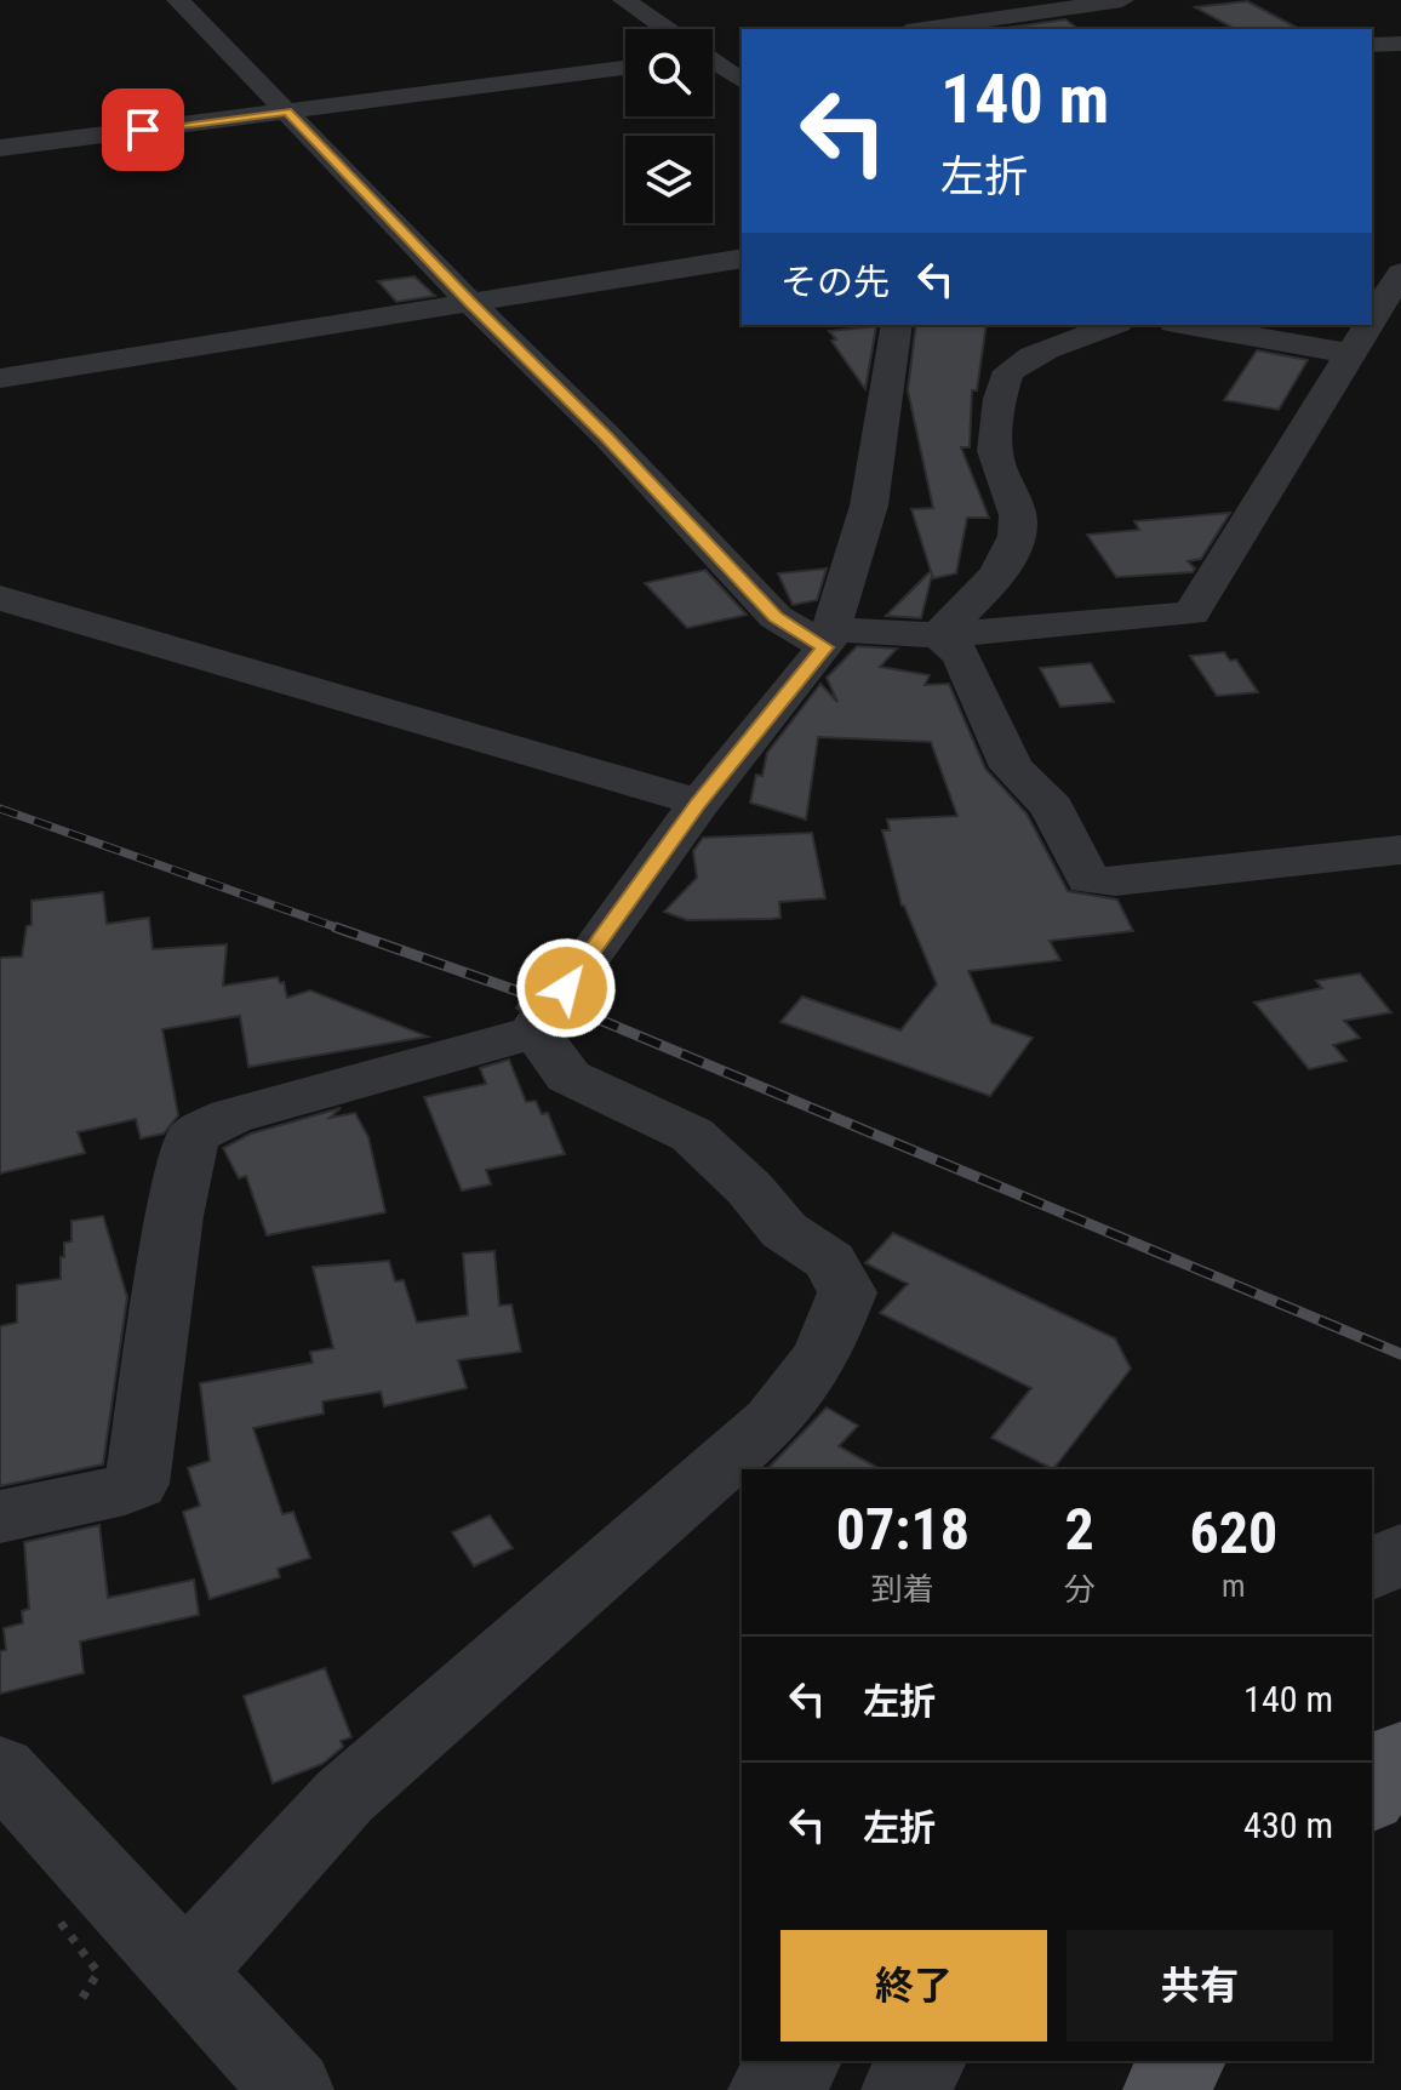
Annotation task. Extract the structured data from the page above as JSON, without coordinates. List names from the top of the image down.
{
  "page": {
    "turn": ["140 m", "左折"],
    "then": "その先",
    "eta": [
      "07:18",
      "到着",
      "2",
      "分",
      "620",
      "m"
    ],
    "list": [
      {
        "name": "左折",
        "value": "140 m"
      },
      {
        "name": "左折",
        "value": "430 m"
      }
    ],
    "buttons": ["終了", "共有"]
  }
}
